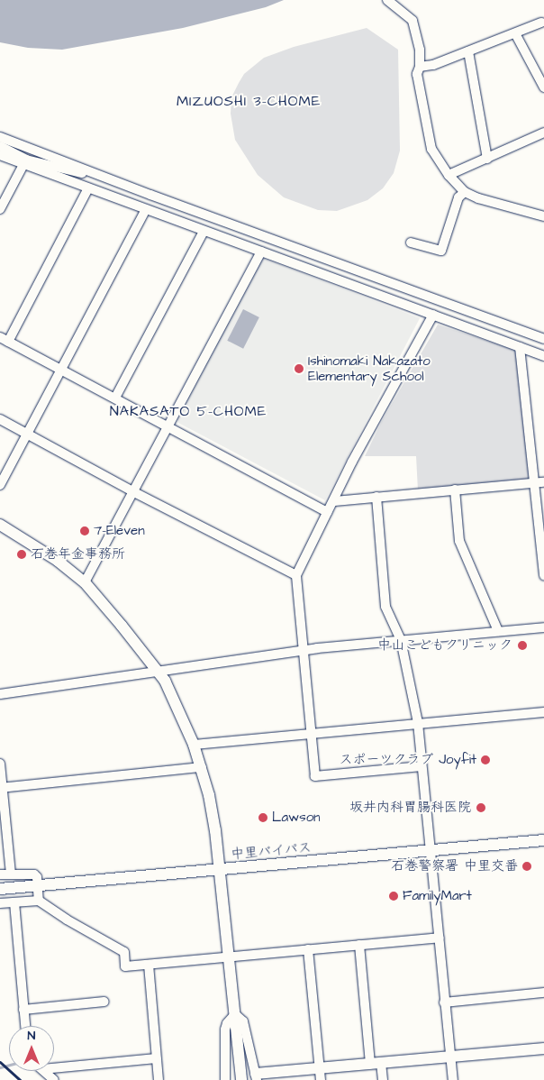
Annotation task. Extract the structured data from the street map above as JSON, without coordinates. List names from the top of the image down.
{
  "streets": {
    "street": ["中里バイパス"]
  },
  "districts": ["MIZUOSHI 3-CHOME", "NAKASATO 5-CHOME"],
  "places": [
    "Ishinomaki Nakazato Elementary School",
    "7-Eleven",
    "石巻年金事務所",
    "中山こどもクリニック",
    "スポーツクラブ Joyfit",
    "坂井内科胃腸科医院",
    "Lawson",
    "石巻警察署 中里交番",
    "FamilyMart"
  ],
  "north": "top"
}
